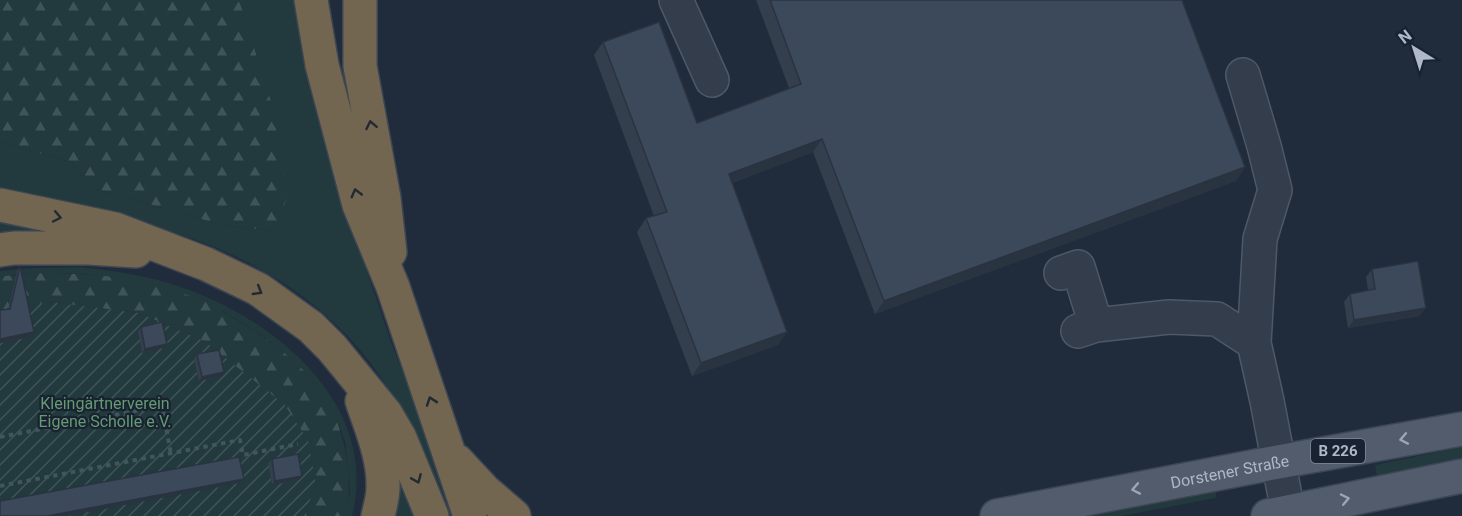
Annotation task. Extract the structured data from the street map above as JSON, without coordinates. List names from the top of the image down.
{
  "streets": {
    "main road": ["B 226", "Dorstener Straße"]
  },
  "parks": ["Kleingärtnerverein Eigene Scholle e.V."],
  "north": "top left"
}
